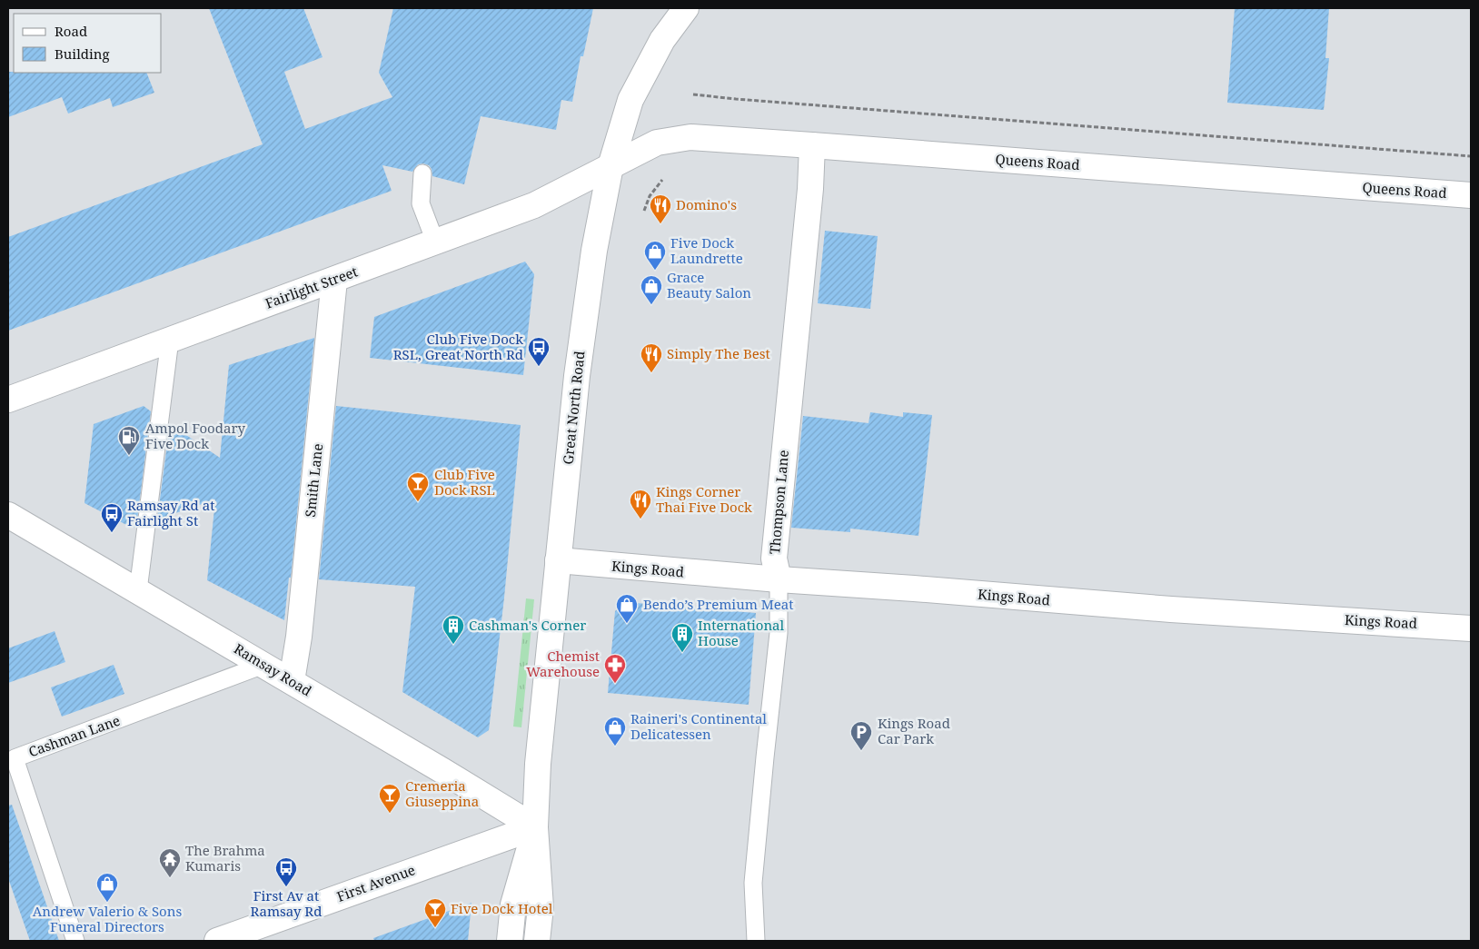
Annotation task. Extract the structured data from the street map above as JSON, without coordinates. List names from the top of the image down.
{
  "streets": {
    "main road": [
      "Queens Road",
      "Fairlight Street",
      "Great North Road",
      "Smith Lane",
      "Thompson Lane",
      "Kings Road",
      "Ramsay Road",
      "First Avenue"
    ],
    "lane": ["Cashman Lane"]
  },
  "crossings": [
    ["Queens Road", "Fairlight Street"],
    ["Queens Road", "Great North Road"],
    ["Queens Road", "Thompson Lane"],
    ["Fairlight Street", "Great North Road"],
    ["Fairlight Street", "Smith Lane"],
    ["Great North Road", "Kings Road"],
    ["Great North Road", "Ramsay Road"],
    ["Great North Road", "First Avenue"],
    ["Smith Lane", "Ramsay Road"],
    ["Thompson Lane", "Kings Road"],
    ["Ramsay Road", "Cashman Lane"],
    ["Ramsay Road", "First Avenue"]
  ],
  "places": {
    "restaurant": ["Domino's", "Simply The Best", "Kings Corner Thai Five Dock"],
    "shop": [
      "Five Dock Laundrette",
      "Grace Beauty Salon",
      "Bendo’s Premium Meat",
      "Raineri's Continental Delicatessen",
      "Andrew Valerio & Sons Funeral Directors"
    ],
    "bus stop": ["Club Five Dock RSL, Great North Rd", "Ramsay Rd at Fairlight St", "First Av at Ramsay Rd"],
    "fuel station": ["Ampol Foodary Five Dock"],
    "bar": ["Club Five Dock RSL", "Cremeria Giuseppina", "Five Dock Hotel"],
    "building": ["Cashman's Corner", "International House"],
    "pharmacy": ["Chemist Warehouse"],
    "parking": ["Kings Road Car Park"],
    "temple": ["The Brahma Kumaris"]
  },
  "legend": ["Road", "Building"]
}
